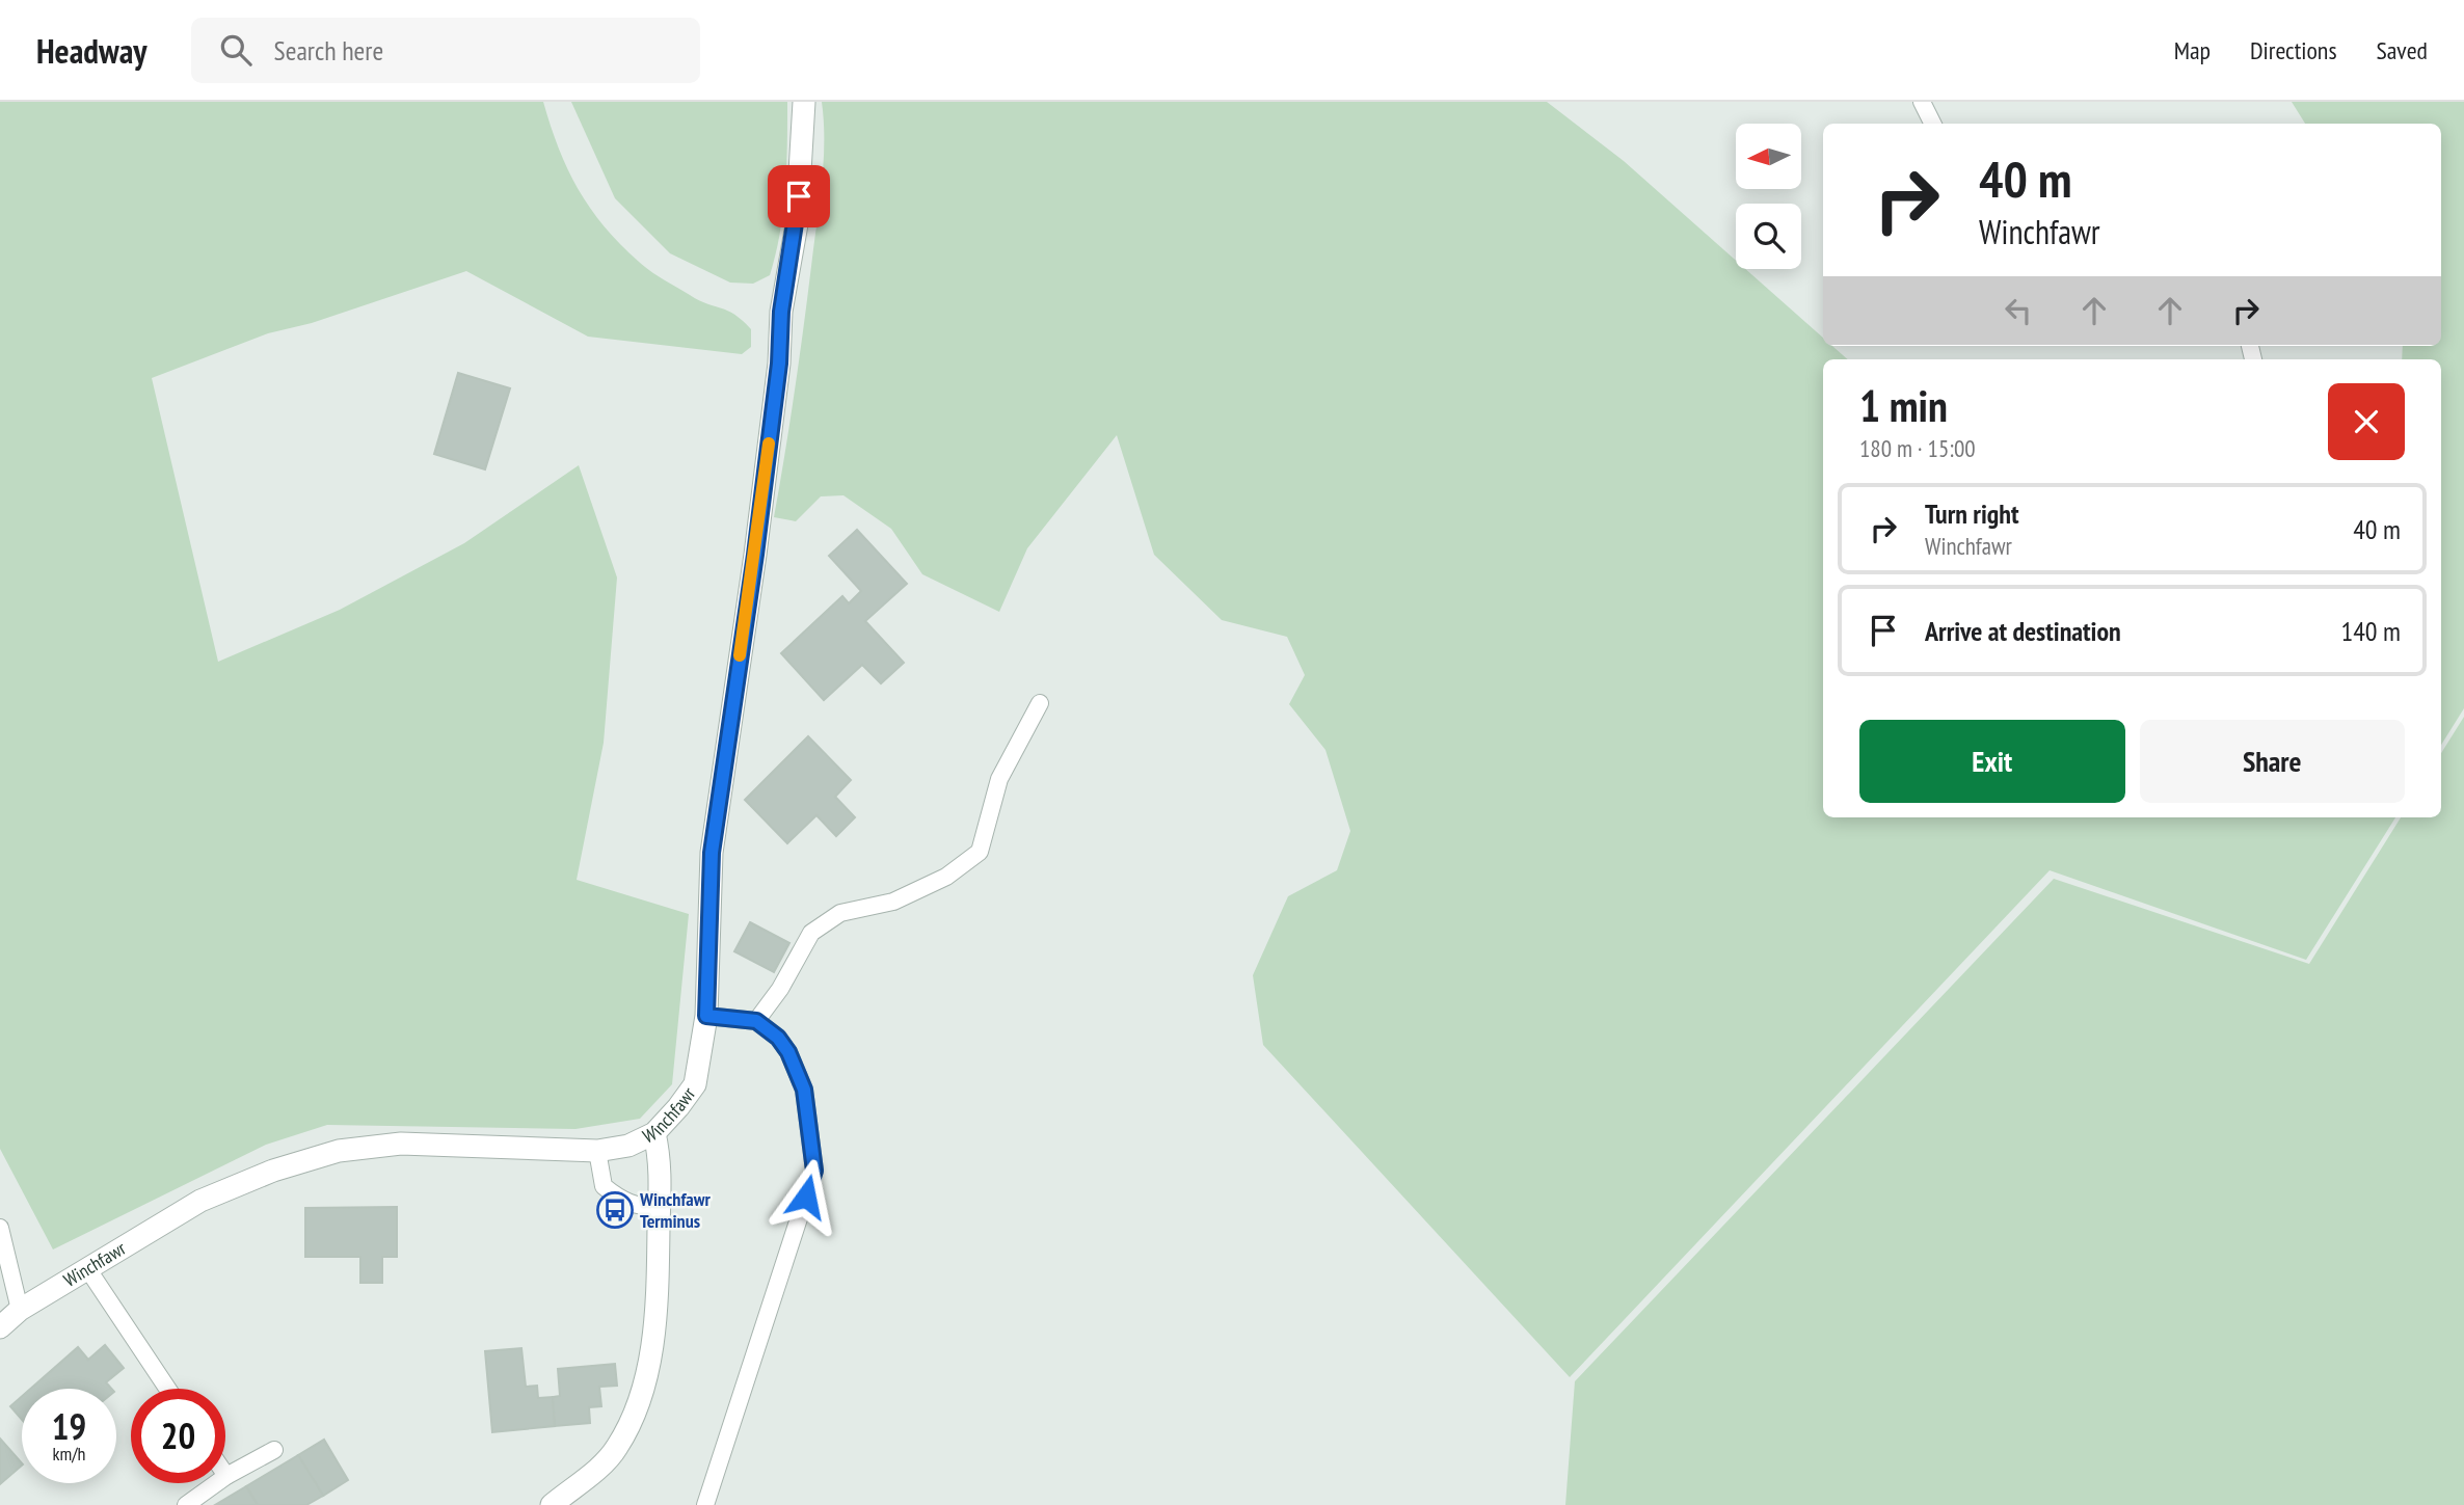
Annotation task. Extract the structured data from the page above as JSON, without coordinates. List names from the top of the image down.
{
  "streets": {
    "street": ["Winchfawr"]
  },
  "places": {
    "bus stop": ["Winchfawr Terminus"]
  },
  "north": "left",
  "page": {
    "header": "Headway",
    "search": "Search here",
    "nav": ["Map", "Directions", "Saved"],
    "turn": ["40 m", "Winchfawr"],
    "heading": ["1 min", "180 m · 15:00"],
    "list": [
      {
        "name": "Turn right",
        "note": "Winchfawr",
        "value": "40 m"
      },
      {
        "name": "Arrive at destination",
        "value": "140 m"
      }
    ],
    "buttons": ["Exit", "Share"],
    "speed": "19 km/h",
    "limit": "20"
  }
}
